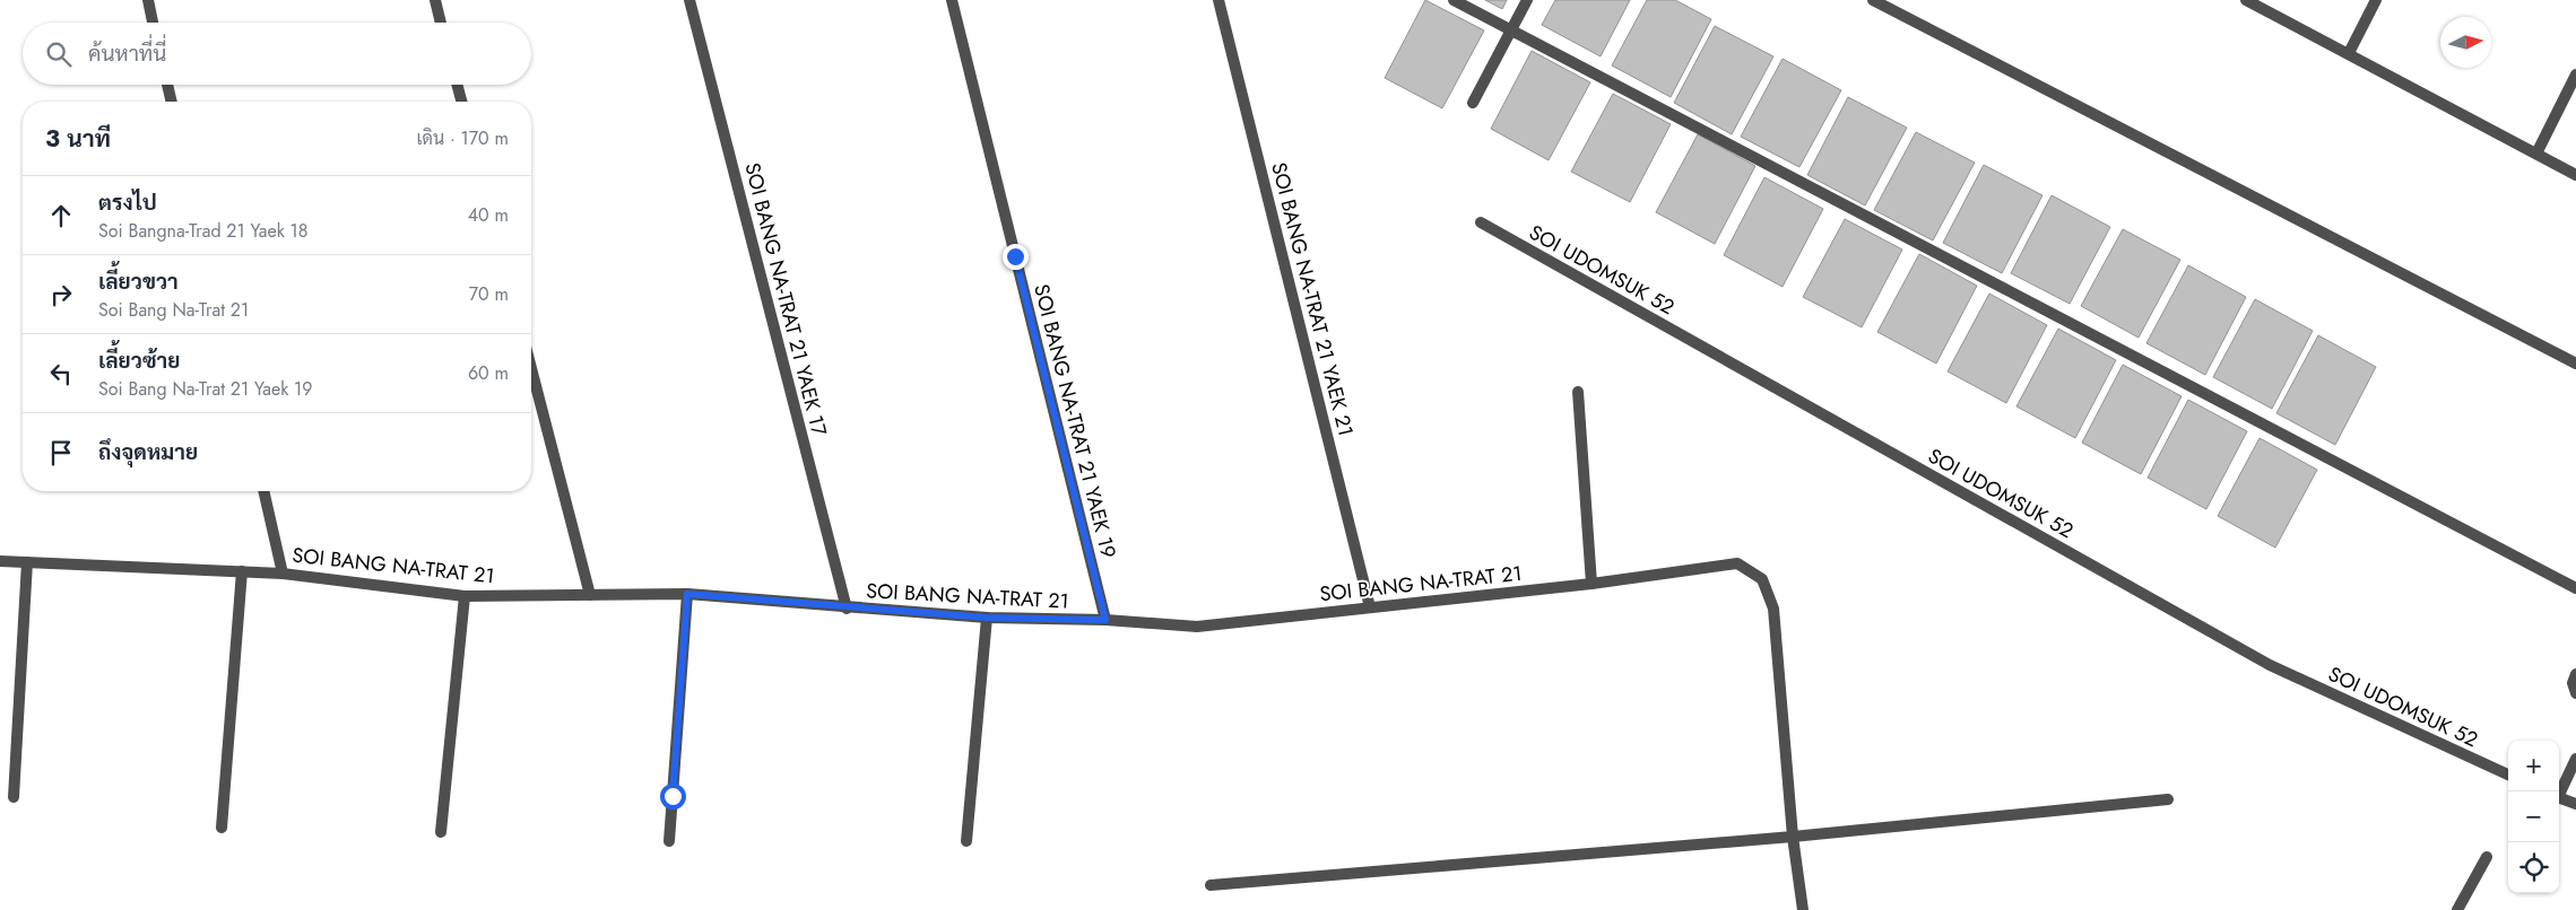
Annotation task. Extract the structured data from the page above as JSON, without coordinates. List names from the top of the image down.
{
  "streets": {
    "street": [
      "SOI UDOMSUK 52",
      "SOI BANG NA-TRAT 21 YAEK 17",
      "SOI BANG NA-TRAT 21 YAEK 21",
      "SOI BANG NA-TRAT 21 YAEK 19",
      "SOI BANG NA-TRAT 21"
    ]
  },
  "crossings": [
    ["SOI BANG NA-TRAT 21 YAEK 17", "SOI BANG NA-TRAT 21"],
    ["SOI BANG NA-TRAT 21 YAEK 21", "SOI BANG NA-TRAT 21"],
    ["SOI BANG NA-TRAT 21 YAEK 19", "SOI BANG NA-TRAT 21"]
  ],
  "north": "right",
  "page": {
    "search": "ค้นหาที่นี่",
    "heading": ["3 นาที", "เดิน · 170 m"],
    "list": [
      ["ตรงไป", "Soi Bangna-Trad 21 Yaek 18", "40 m"],
      ["เลี้ยวขวา", "Soi Bang Na-Trat 21", "70 m"],
      ["เลี้ยวซ้าย", "Soi Bang Na-Trat 21 Yaek 19", "60 m"],
      "ถึงจุดหมาย"
    ],
    "map_buttons": ["+", "−"]
  }
}
